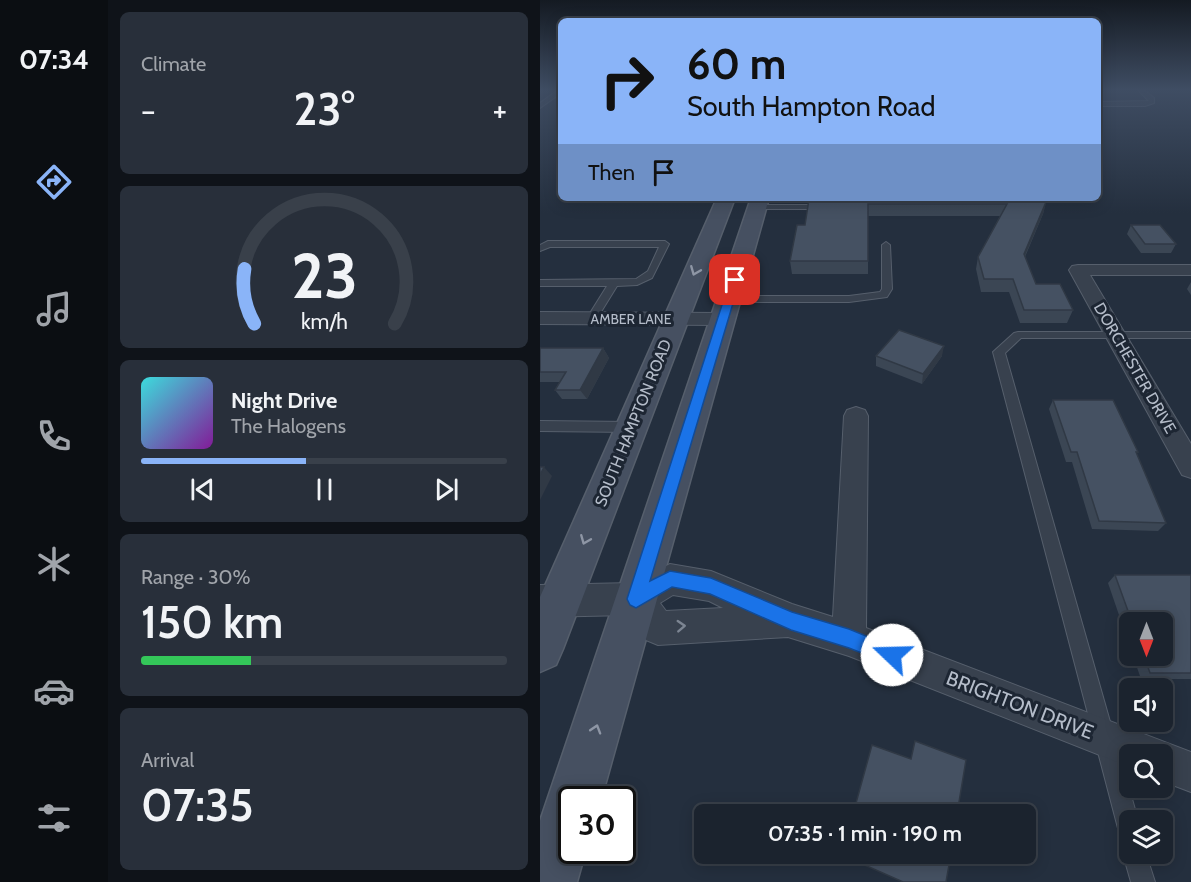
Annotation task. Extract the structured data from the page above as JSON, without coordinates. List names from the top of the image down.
{
  "streets": {
    "main road": ["SOUTH HAMPTON ROAD"],
    "street": ["AMBER LANE", "DORCHESTER DRIVE", "BRIGHTON DRIVE"]
  },
  "crossings": [
    ["AMBER LANE", "SOUTH HAMPTON ROAD"]
  ],
  "north": "bottom",
  "page": {
    "tabs": "07:34",
    "tile": [
      "Climate",
      ["Range · 30%", "150 km"],
      ["Arrival", "07:35"]
    ],
    "turn": ["60 m", "South Hampton Road"],
    "heat": ["−", "23°", "+"],
    "then": "Then",
    "song": ["Night Drive", "The Halogens"],
    "limit": "30",
    "trip": "07:35 · 1 min · 190 m",
    "gauge": ["23", "km/h"]
  }
}
